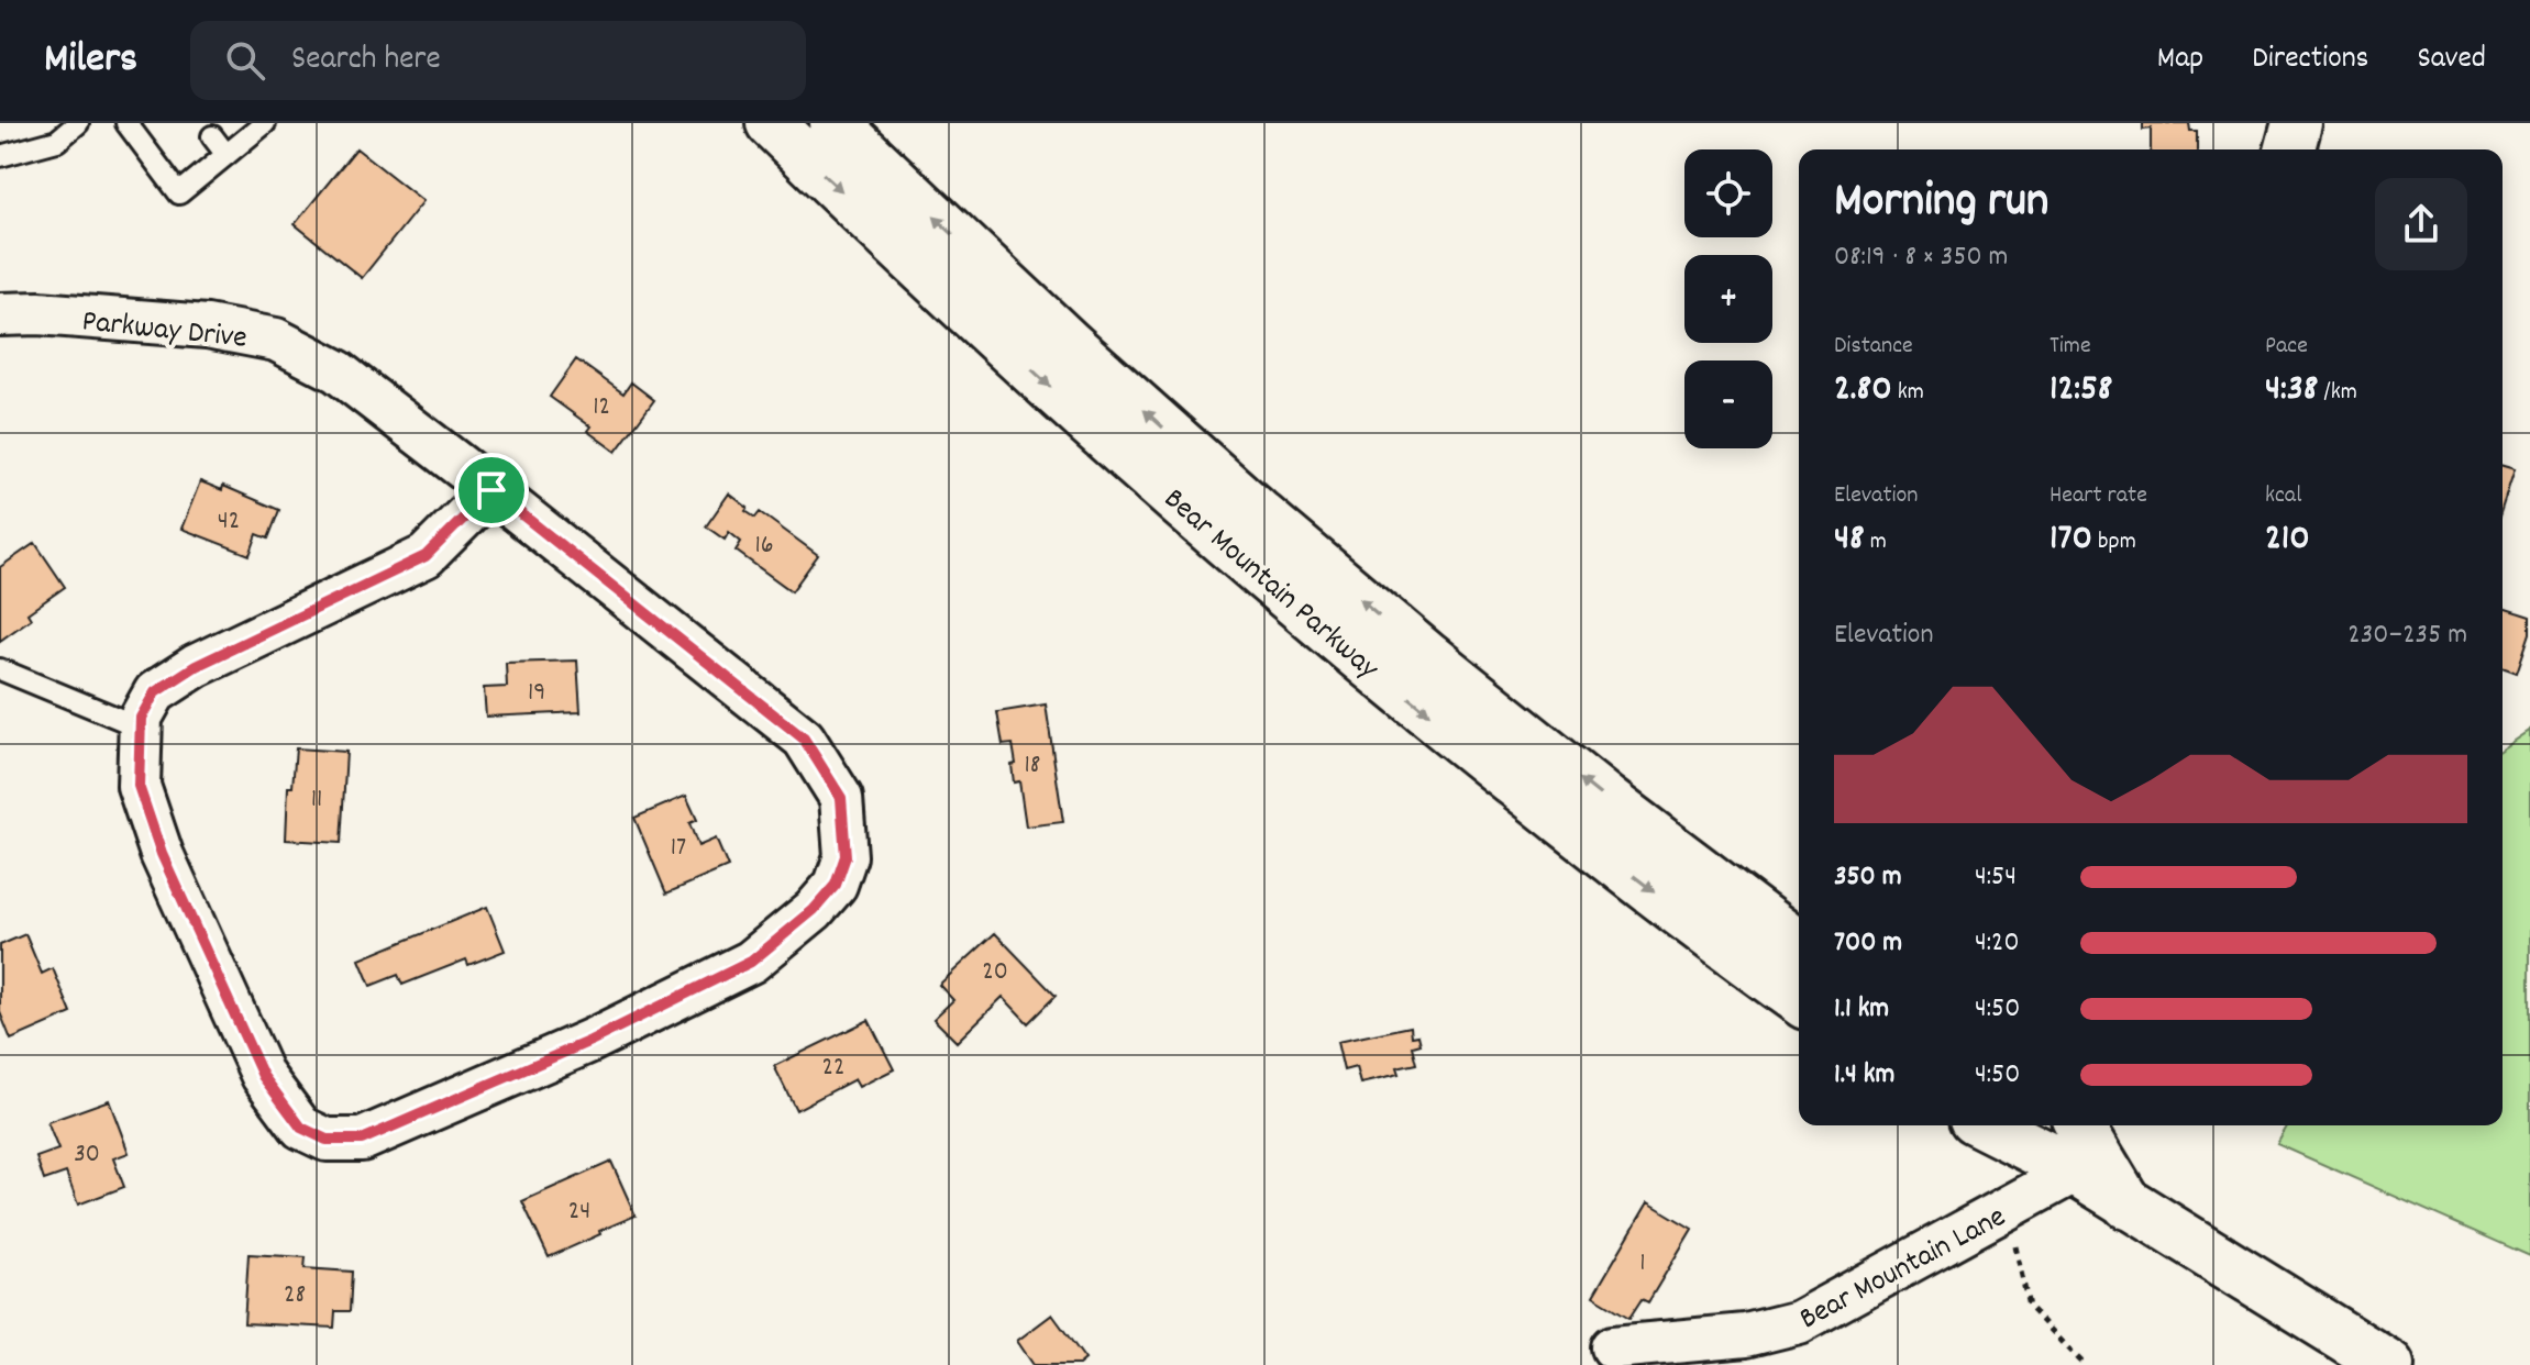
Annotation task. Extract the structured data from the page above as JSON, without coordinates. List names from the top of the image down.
{
  "streets": {
    "main road": ["Bear Mountain Parkway"],
    "street": ["Parkway Drive", "Bear Mountain Lane"]
  },
  "house_numbers": [
    "12",
    "42",
    "16",
    "19",
    "18",
    "11",
    "17",
    "20",
    "22",
    "30",
    "24",
    "1",
    "28"
  ],
  "page": {
    "header": "Milers",
    "search": "Search here",
    "nav": ["Map", "Directions", "Saved"],
    "map_buttons": ["+", "−"],
    "heading": ["Morning run", "08:19 · 8 × 350 m"],
    "stats": [
      ["Distance", "2.80 km"],
      ["Time", "12:58"],
      ["Pace", "4:38 /km"],
      ["Elevation", "48 m"],
      ["Heart rate", "170 bpm"],
      ["kcal", "210"]
    ],
    "chart": ["Elevation", "230–235 m"],
    "list": [
      {
        "name": "350 m",
        "note": "4:54"
      },
      {
        "name": "700 m",
        "note": "4:20"
      },
      {
        "name": "1.1 km",
        "note": "4:50"
      },
      {
        "name": "1.4 km",
        "note": "4:50"
      }
    ]
  }
}
